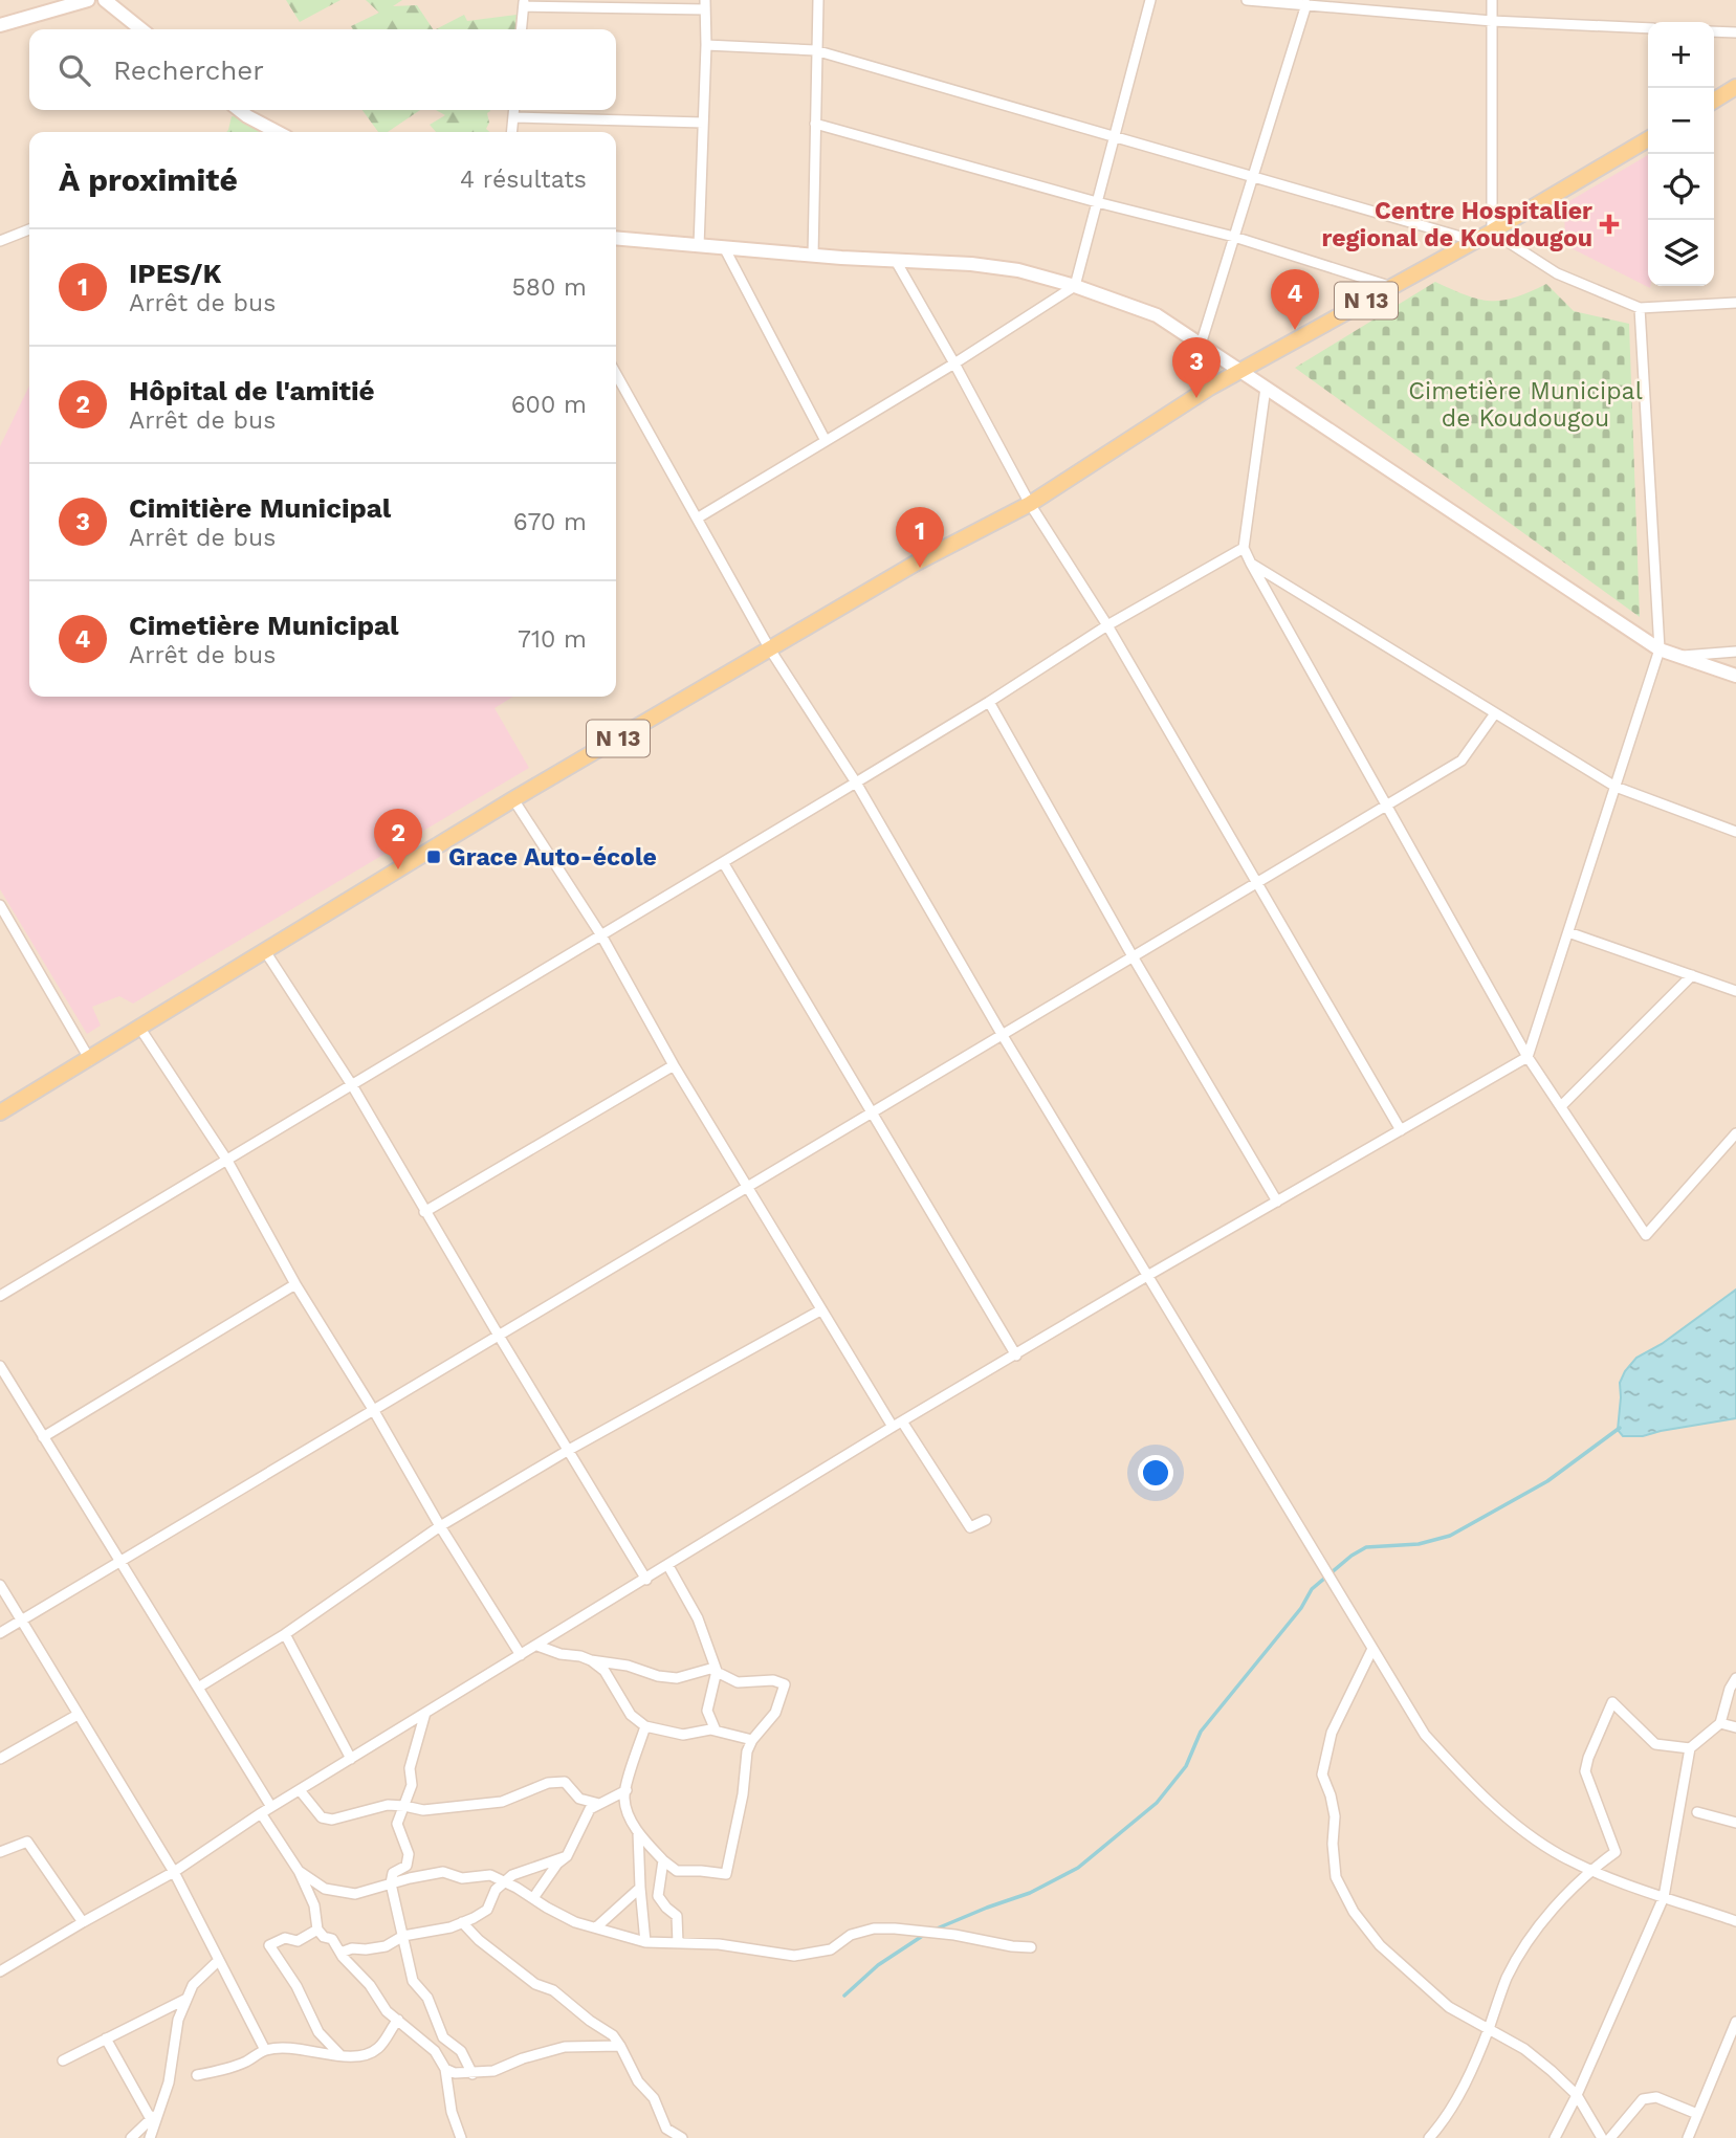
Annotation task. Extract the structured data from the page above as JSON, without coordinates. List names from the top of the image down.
{
  "streets": {
    "main road": ["N 13"]
  },
  "parks": ["Cimetière Municipal de Koudougou"],
  "places": {
    "health": ["Centre Hospitalier regional de Koudougou"],
    "transit": ["Grace Auto-école"]
  },
  "page": {
    "map_buttons": ["+", "−"],
    "search": "Rechercher",
    "heading": ["À proximité", "4 résultats"],
    "list": [
      {
        "mark": "1",
        "name": "IPES/K",
        "note": "Arrêt de bus",
        "value": "580 m"
      },
      {
        "mark": "2",
        "name": "Hôpital de l'amitié",
        "note": "Arrêt de bus",
        "value": "600 m"
      },
      {
        "mark": "3",
        "name": "Cimitière Municipal",
        "note": "Arrêt de bus",
        "value": "670 m"
      },
      {
        "mark": "4",
        "name": "Cimetière Municipal",
        "note": "Arrêt de bus",
        "value": "710 m"
      }
    ],
    "pins": [
      "4",
      "3",
      "1",
      "2"
    ]
  }
}
